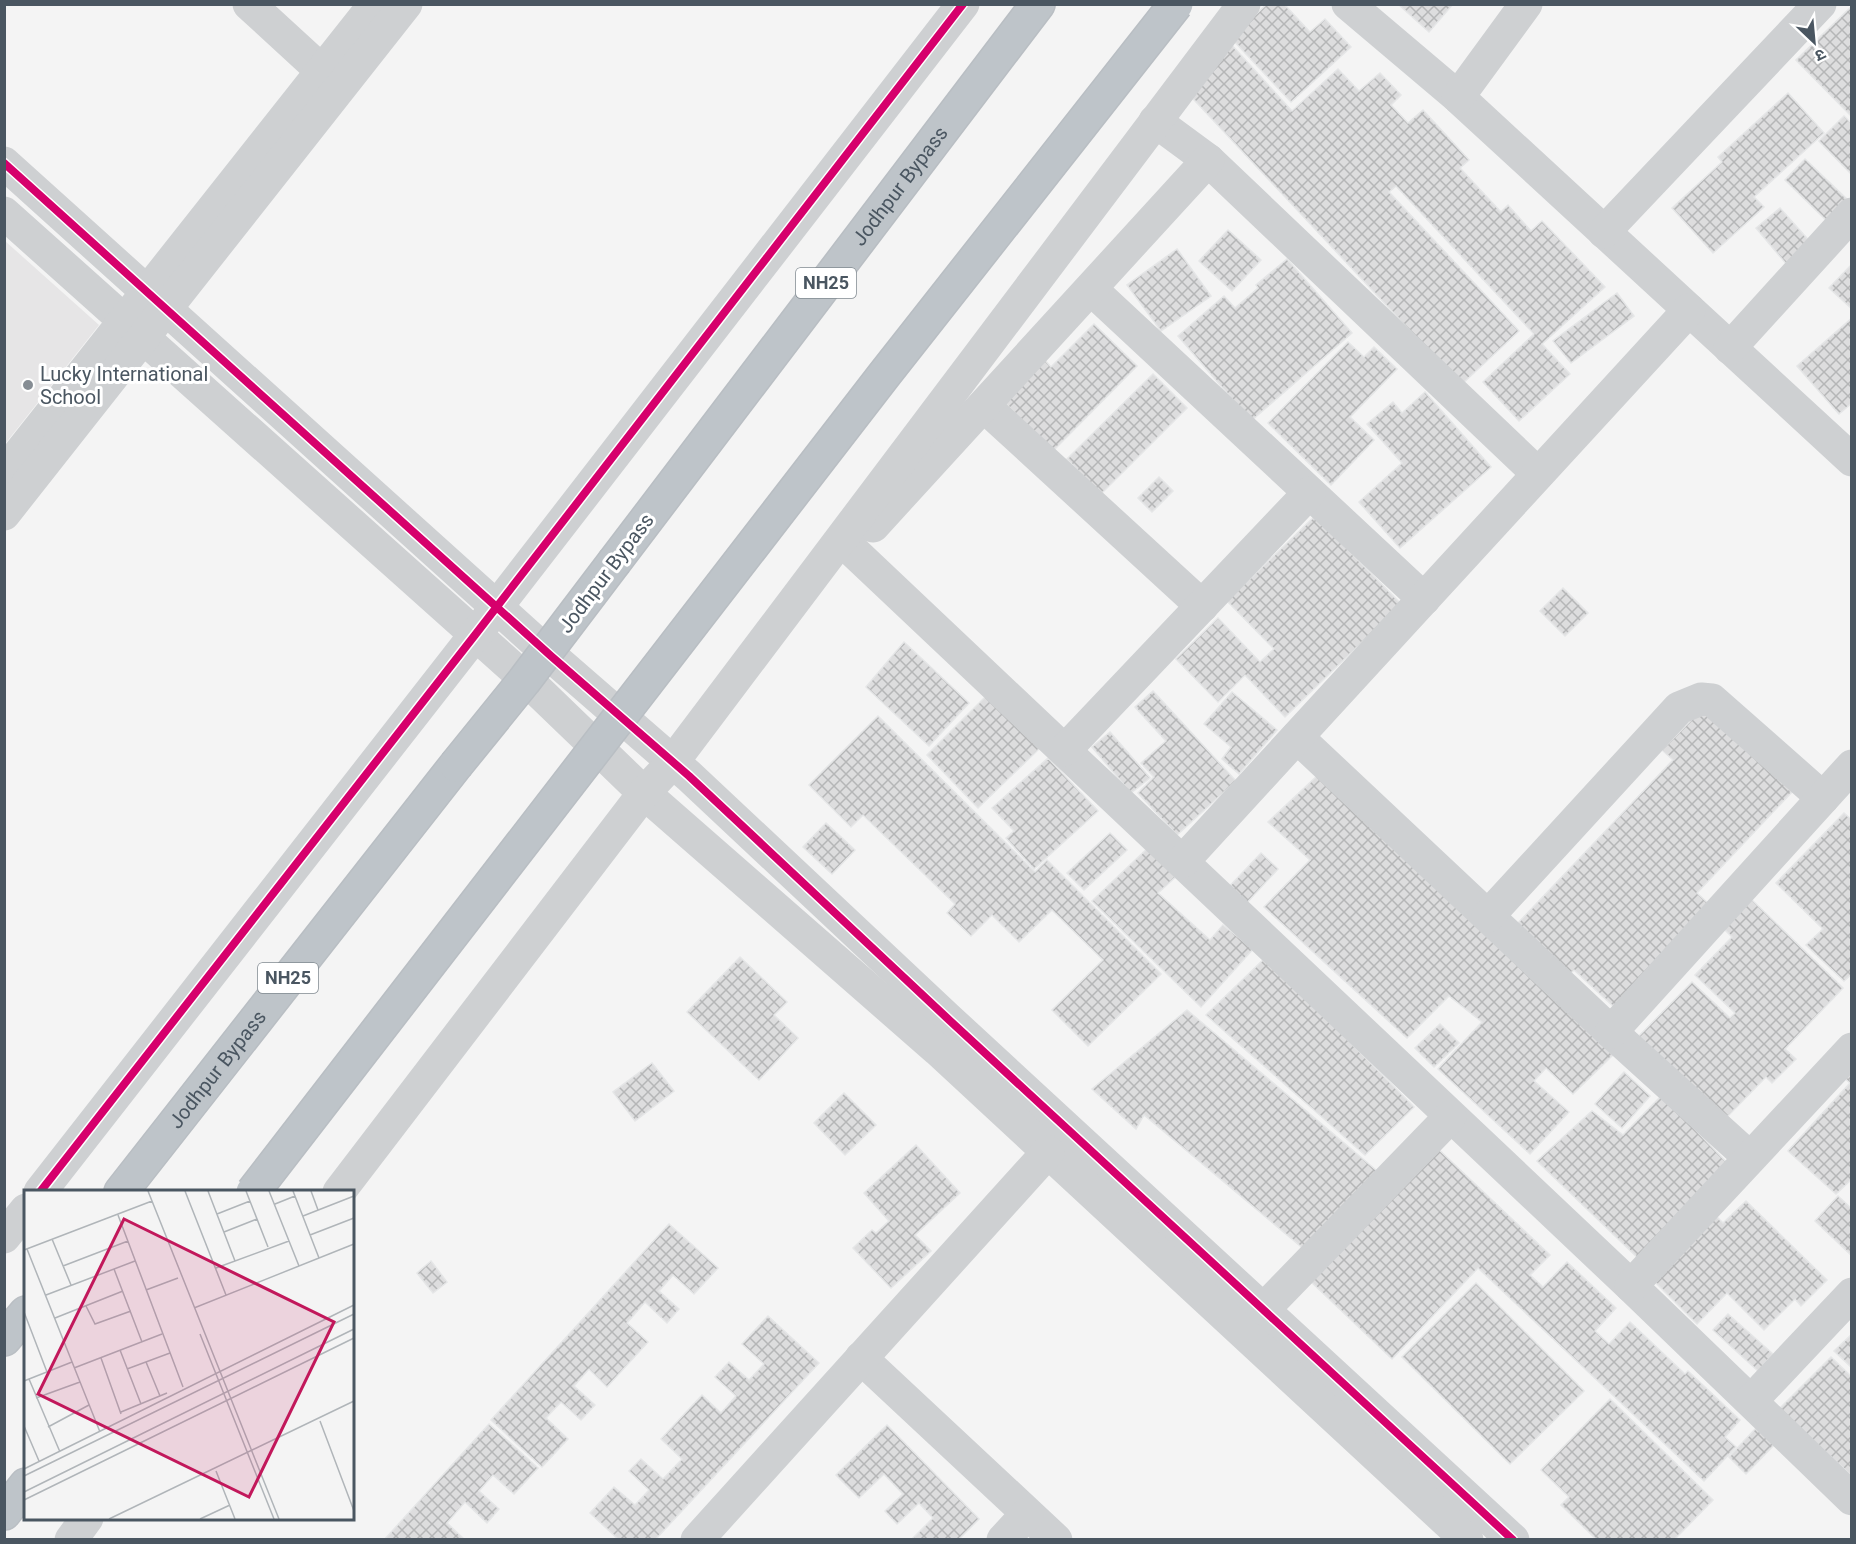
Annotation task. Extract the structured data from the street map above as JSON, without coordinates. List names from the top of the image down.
{
  "streets": {
    "highway": ["Jodhpur Bypass", "NH25"]
  },
  "places": ["Lucky International School"],
  "north": "bottom right"
}
